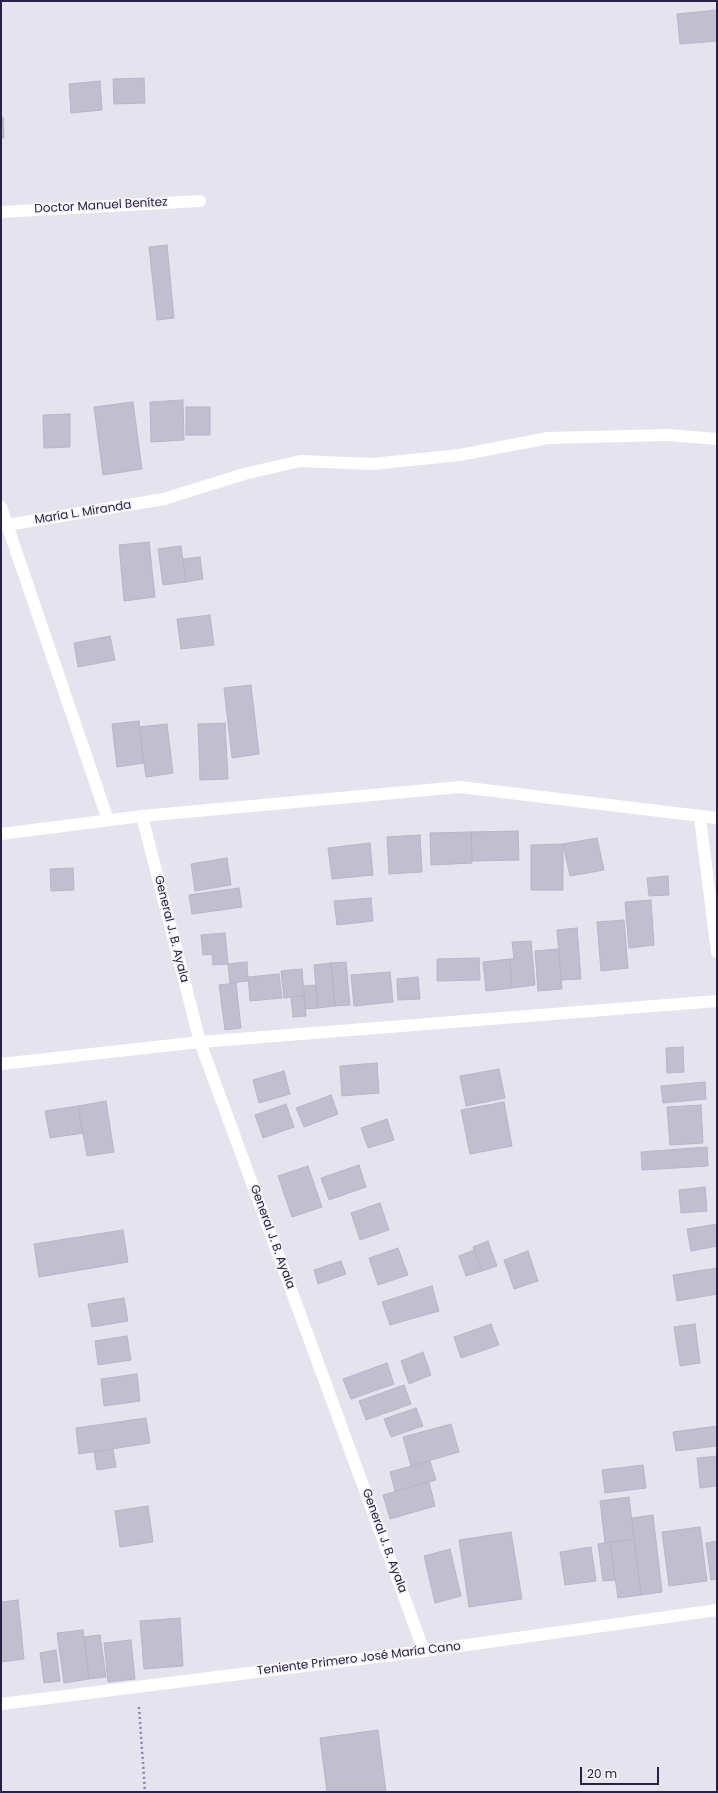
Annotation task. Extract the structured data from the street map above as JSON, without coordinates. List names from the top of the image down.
{
  "streets": {
    "street": [
      "Doctor Manuel Benítez",
      "María L. Miranda",
      "General J. B. Ayala",
      "Teniente Primero José María Cano"
    ]
  },
  "crossings": [
    ["General J. B. Ayala", "Teniente Primero José María Cano"]
  ],
  "scale_bar": "20 m"
}
